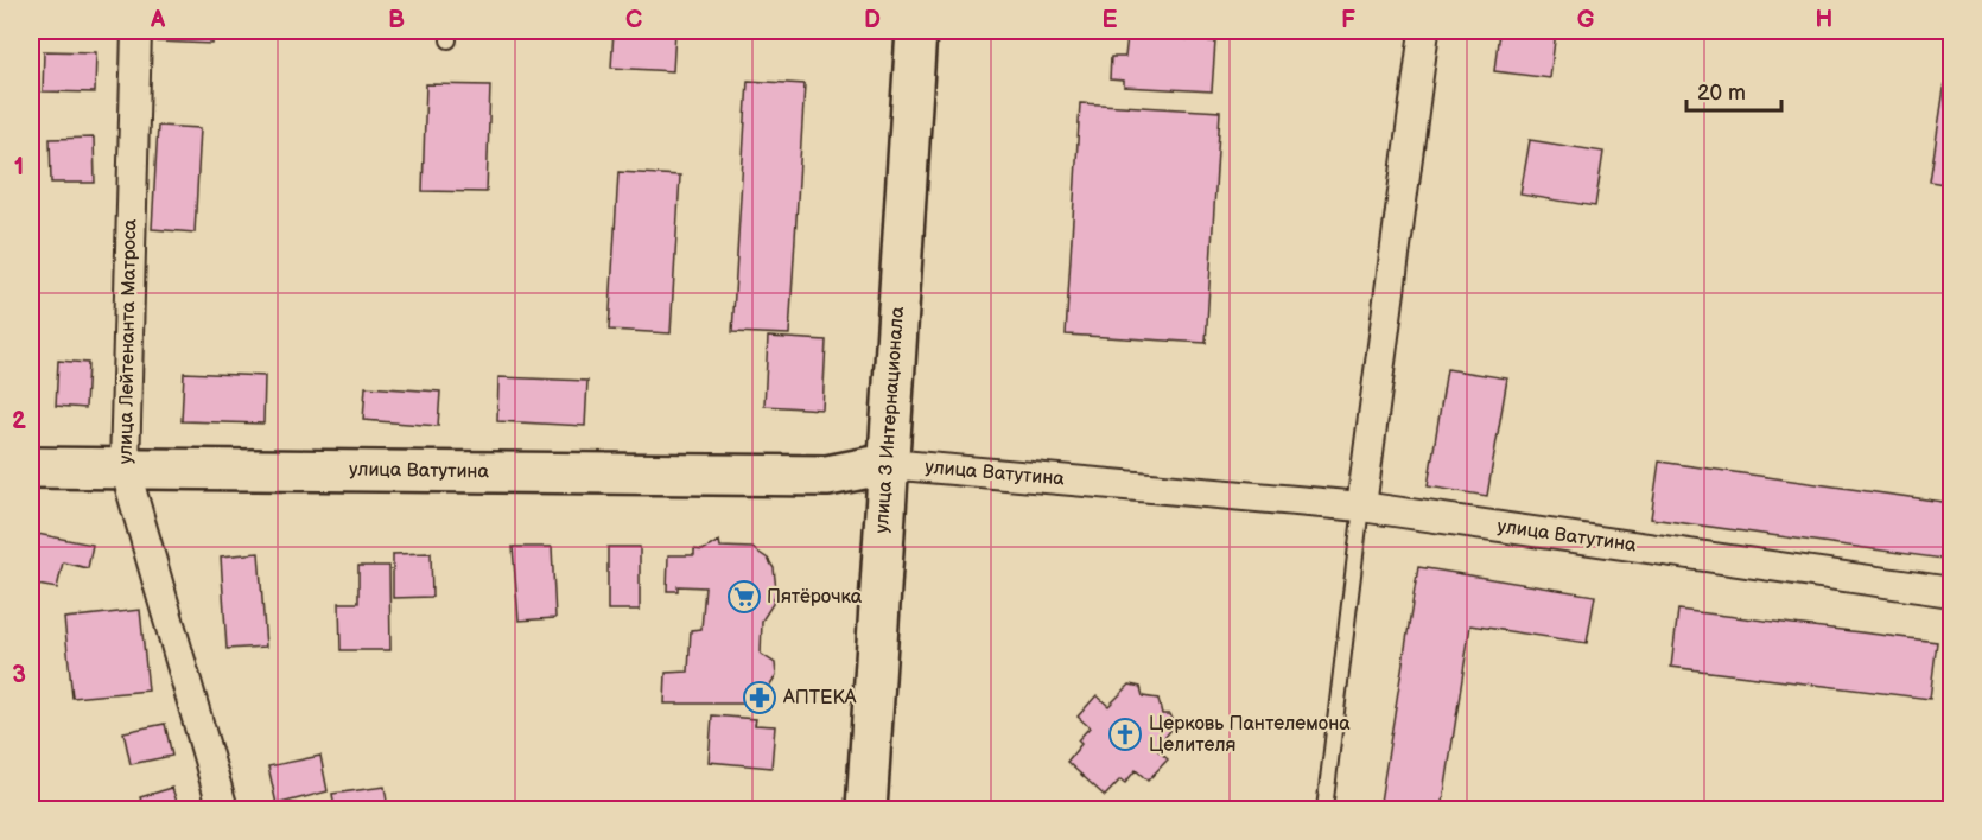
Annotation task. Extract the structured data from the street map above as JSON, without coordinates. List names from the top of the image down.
{
  "streets": {
    "main road": ["улица 3 Интернационала", "улица Ватутина"],
    "street": ["улица Лейтенанта Матроса"]
  },
  "crossings": [
    ["улица Лейтенанта Матроса", "улица Ватутина"],
    ["улица 3 Интернационала", "улица Ватутина"]
  ],
  "places": {
    "supermarket": ["Пятёрочка"],
    "pharmacy": ["АПТЕКА"],
    "church": ["Церковь Пантелемона Целителя"]
  },
  "scale_bar": "20 m",
  "grid": {
    "columns": [
      "A",
      "B",
      "C",
      "D",
      "E",
      "F",
      "G",
      "H"
    ],
    "rows": ["1", "2", "3"]
  }
}
